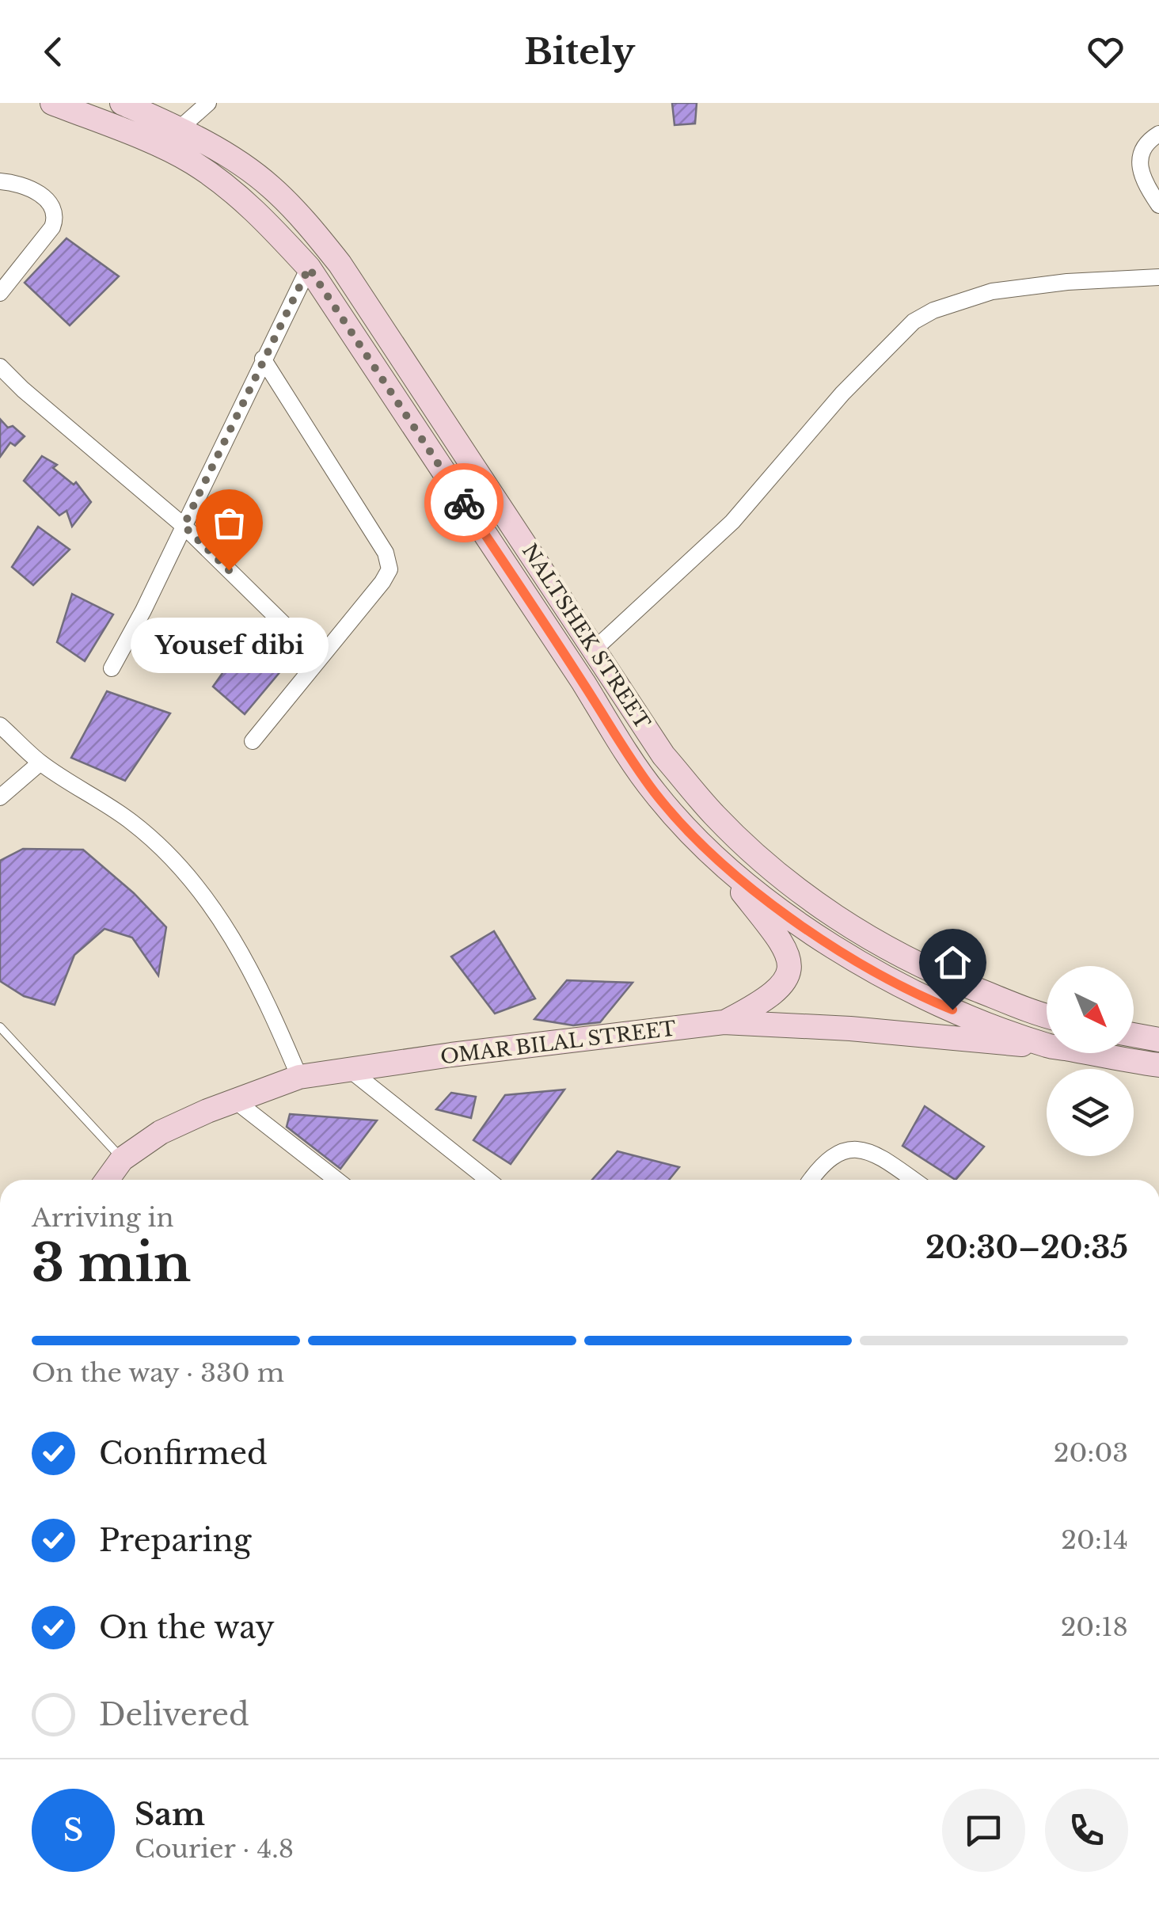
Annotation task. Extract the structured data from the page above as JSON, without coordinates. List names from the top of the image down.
{
  "streets": {
    "main road": ["NALTSHEK STREET", "OMAR BILAL STREET"]
  },
  "places": ["Yousef dibi"],
  "north": "bottom right",
  "page": {
    "header": "Bitely",
    "bubble": "Yousef dibi",
    "heading": ["3 min", "Arriving in", "20:30–20:35"],
    "panel": ["Sam", "Courier · 4.8"],
    "bar": "On the way · 330 m",
    "list": [
      ["Confirmed", "20:03"],
      ["Preparing", "20:14"],
      ["On the way", "20:18"],
      "Delivered"
    ],
    "round": "S"
  }
}
